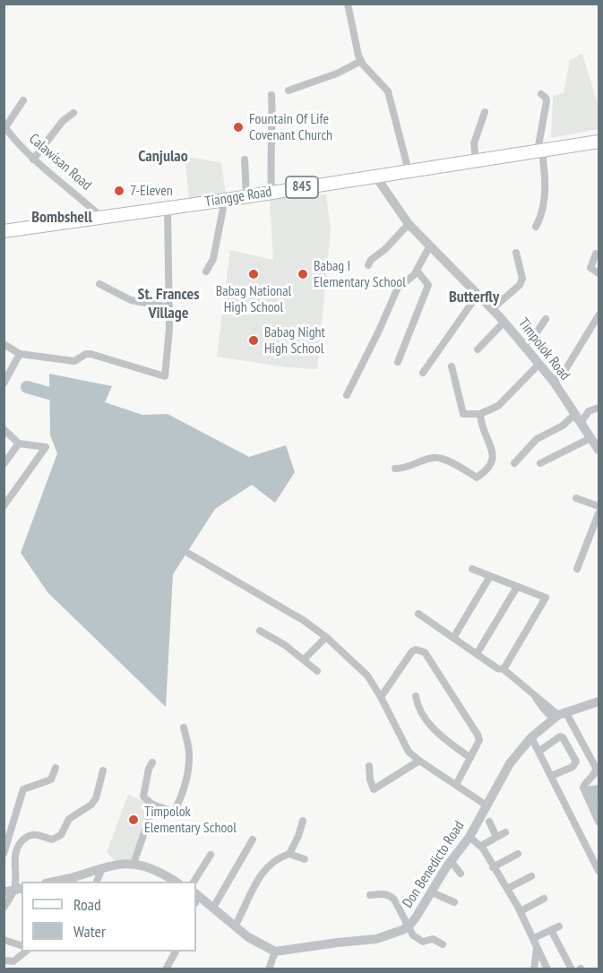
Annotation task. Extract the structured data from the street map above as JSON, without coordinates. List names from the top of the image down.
{
  "streets": {
    "main road": ["845", "Tiangge Road"],
    "street": ["Calawisan Road", "Timpolok Road", "Don Benedicto Road"]
  },
  "crossings": [
    ["Calawisan Road", "Tiangge Road"],
    ["Tiangge Road", "Timpolok Road"]
  ],
  "districts": [
    "Canjulao",
    "Bombshell",
    "St. Frances Village",
    "Butterfly"
  ],
  "places": [
    "Fountain Of Life Covenant Church",
    "7-Eleven",
    "Babag National High School",
    "Babag I Elementary School",
    "Babag Night High School",
    "Timpolok Elementary School"
  ],
  "legend": ["Road", "Water"]
}
